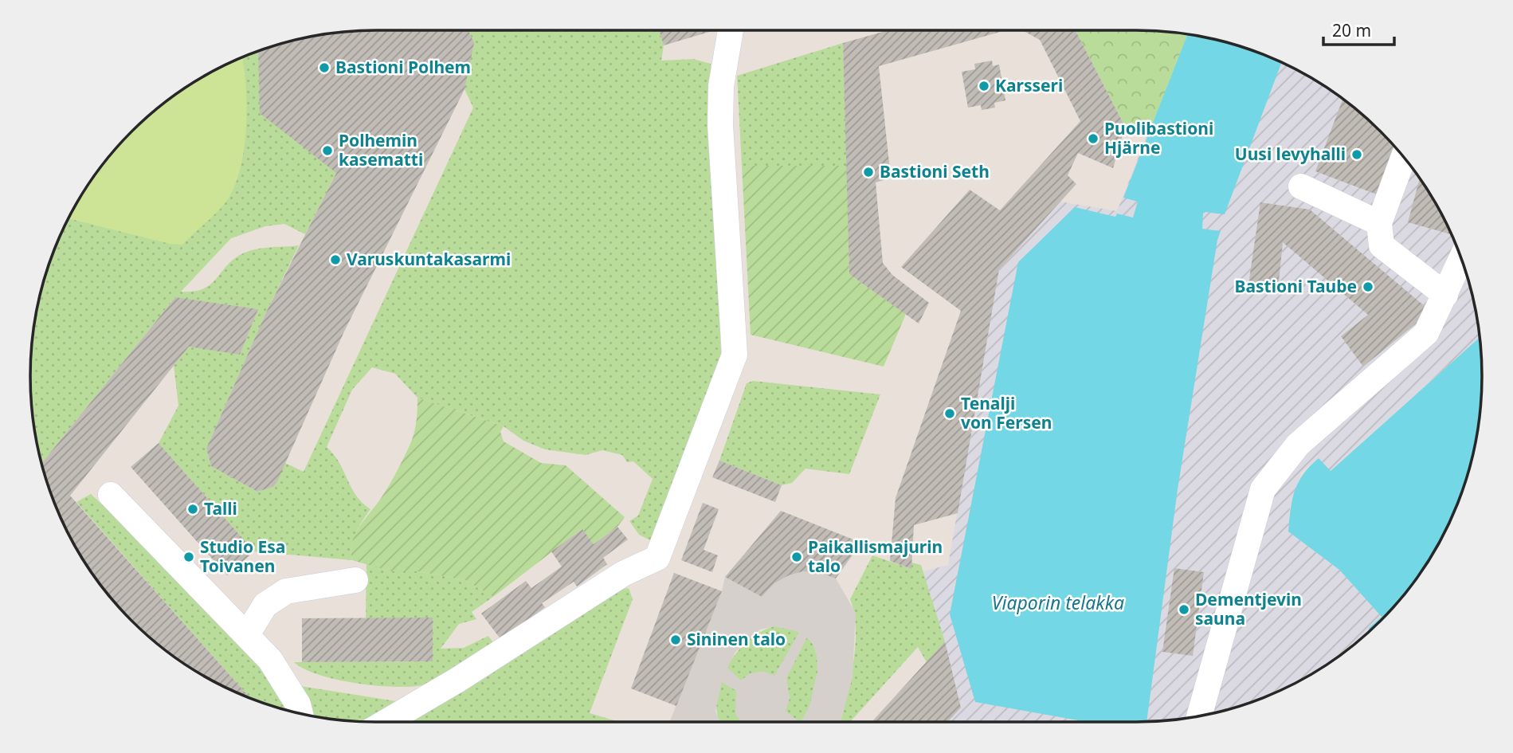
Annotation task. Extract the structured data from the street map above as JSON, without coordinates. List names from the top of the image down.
{
  "water": ["Viaporin telakka"],
  "places": [
    "Bastioni Polhem",
    "Karsseri",
    "Puolibastioni Hjärne",
    "Polhemin kasematti",
    "Uusi levyhalli",
    "Bastioni Seth",
    "Varuskuntakasarmi",
    "Bastioni Taube",
    "Tenalji von Fersen",
    "Talli",
    "Studio Esa Toivanen",
    "Paikallismajurin talo",
    "Dementjevin sauna",
    "Sininen talo"
  ],
  "scale_bar": "20 m"
}
